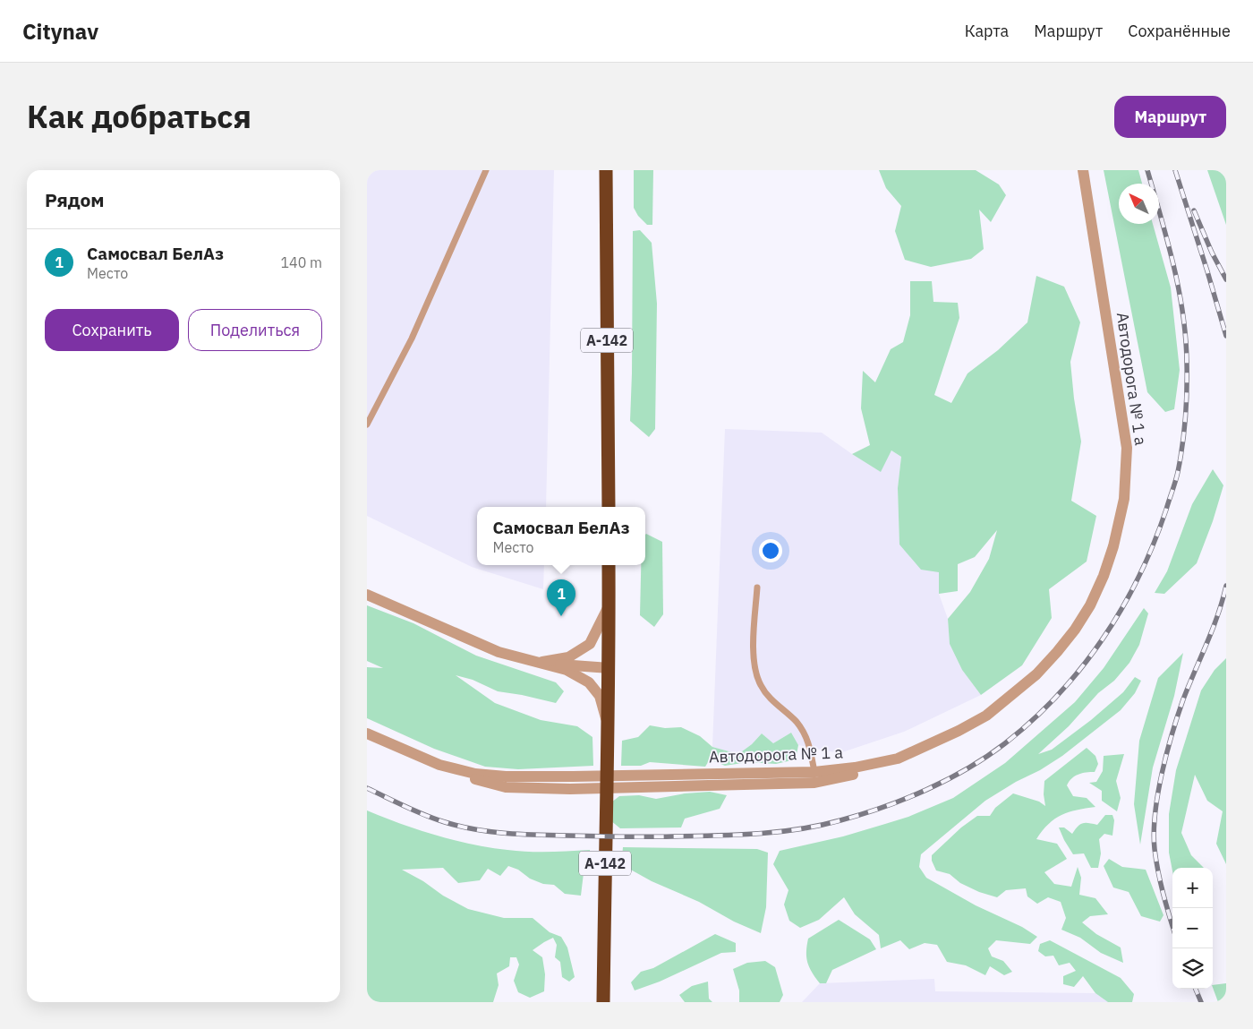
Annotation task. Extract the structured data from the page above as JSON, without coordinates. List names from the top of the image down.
{
  "streets": {
    "highway": ["А-142"],
    "street": ["Автодорога № 1 а"]
  },
  "north": "top left",
  "page": {
    "header": "Citynav",
    "nav": ["Карта", "Маршрут", "Сохранённые"],
    "title": "Как добраться",
    "buttons": [
      "Маршрут",
      ["Сохранить", "Поделиться"]
    ],
    "heading": "Рядом",
    "list": [
      {
        "mark": "1",
        "name": "Самосвал БелАз",
        "note": "Место",
        "value": "140 m"
      }
    ],
    "popup": ["Самосвал БелАз", "Место"],
    "pins": "1",
    "map_buttons": ["+", "−"]
  }
}
